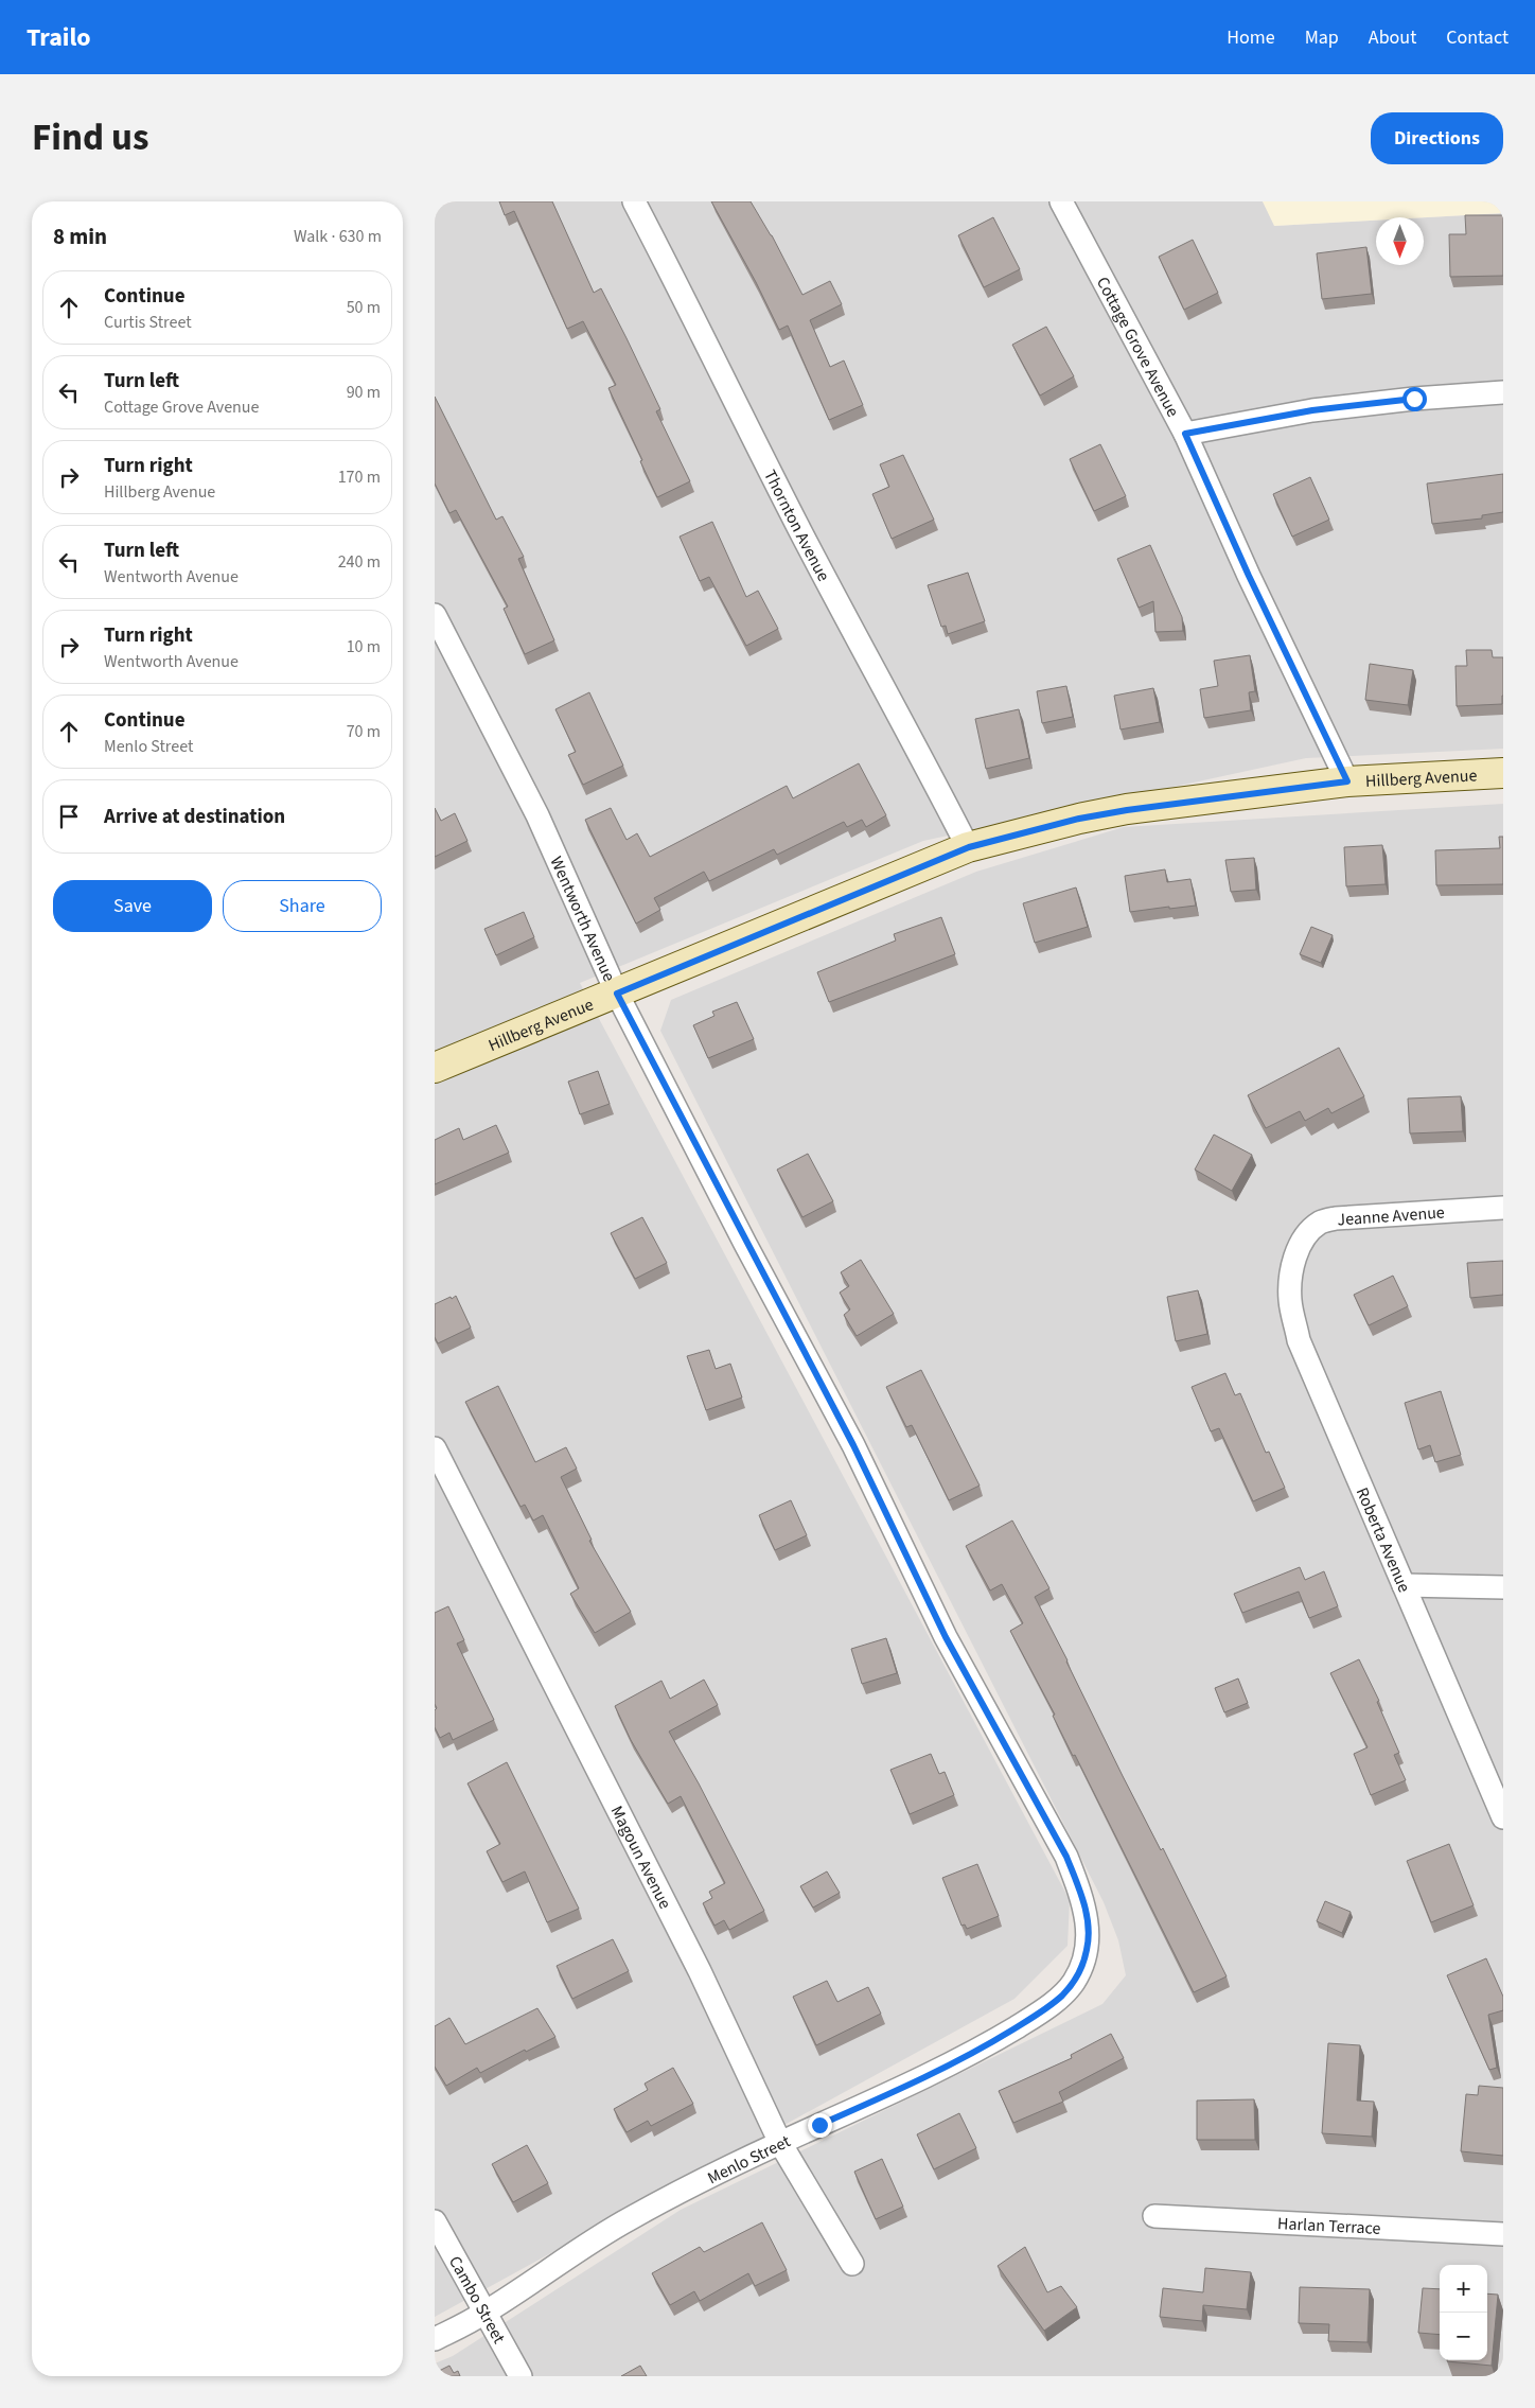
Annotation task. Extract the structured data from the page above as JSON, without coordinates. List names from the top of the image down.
{
  "streets": {
    "street": [
      "Cottage Grove Avenue",
      "Thornton Avenue",
      "Hillberg Avenue",
      "Wentworth Avenue",
      "Jeanne Avenue",
      "Roberta Avenue",
      "Magoun Avenue",
      "Menlo Street",
      "Harlan Terrace",
      "Cambo Street"
    ]
  },
  "crossings": [
    ["Cottage Grove Avenue", "Hillberg Avenue"],
    ["Thornton Avenue", "Hillberg Avenue"],
    ["Hillberg Avenue", "Wentworth Avenue"],
    ["Wentworth Avenue", "Menlo Street"],
    ["Jeanne Avenue", "Roberta Avenue"],
    ["Magoun Avenue", "Menlo Street"],
    ["Menlo Street", "Cambo Street"]
  ],
  "north": "bottom",
  "page": {
    "header": "Trailo",
    "nav": [
      "Home",
      "Map",
      "About",
      "Contact"
    ],
    "title": "Find us",
    "buttons": [
      "Directions",
      ["Save", "Share"]
    ],
    "heading": ["8 min", "Walk · 630 m"],
    "list": [
      ["Continue", "Curtis Street", "50 m"],
      ["Turn left", "Cottage Grove Avenue", "90 m"],
      ["Turn right", "Hillberg Avenue", "170 m"],
      ["Turn left", "Wentworth Avenue", "240 m"],
      ["Turn right", "Wentworth Avenue", "10 m"],
      ["Continue", "Menlo Street", "70 m"],
      "Arrive at destination"
    ],
    "map_buttons": ["+", "−"]
  }
}
